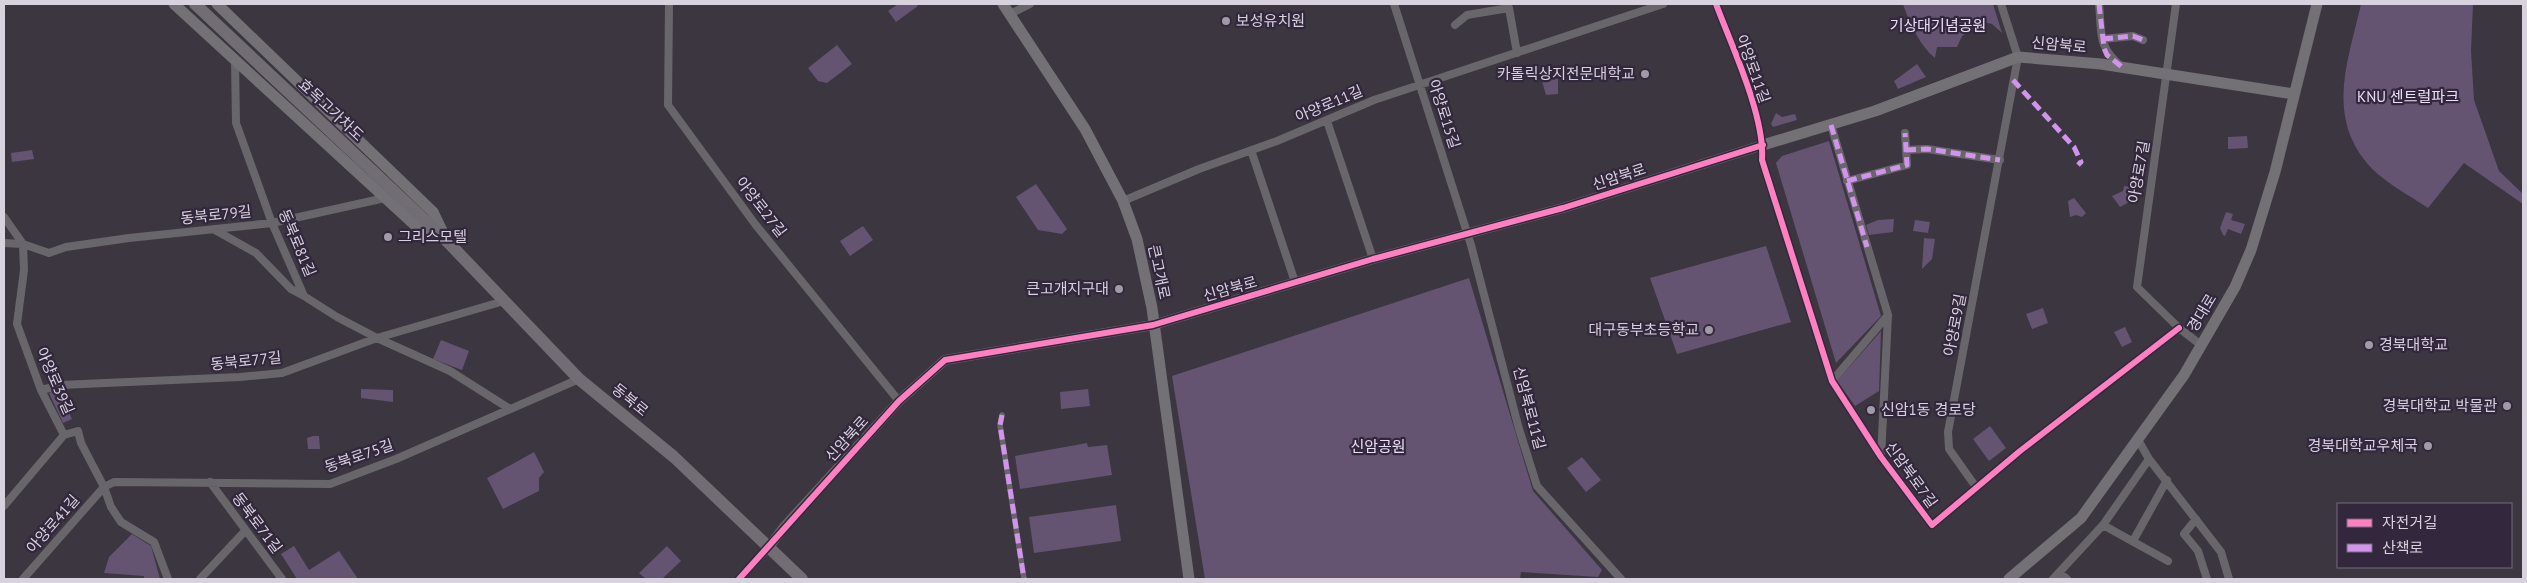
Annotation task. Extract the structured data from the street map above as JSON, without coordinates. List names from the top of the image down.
{
  "streets": {
    "main road": [
      "신암북로",
      "효목고가차도",
      "큰고개로",
      "경대로",
      "동북로"
    ],
    "street": [
      "아양로11길",
      "아양로15길",
      "아양로7길",
      "아양로27길",
      "동북로79길",
      "동북로81길",
      "아양로9길",
      "동북로77길",
      "아양로39길",
      "신암북로11길",
      "동북로75길",
      "신암북로7길",
      "동북로71길",
      "아양로41길"
    ]
  },
  "crossings": [
    ["신암북로", "아양로11길"],
    ["신암북로", "아양로15길"],
    ["신암북로", "아양로7길"],
    ["신암북로", "아양로27길"],
    ["신암북로", "큰고개로"],
    ["신암북로", "경대로"],
    ["신암북로", "아양로9길"],
    ["신암북로", "동북로"],
    ["신암북로", "신암북로11길"],
    ["신암북로", "신암북로7길"],
    ["아양로11길", "아양로15길"],
    ["아양로11길", "큰고개로"],
    ["아양로11길", "신암북로7길"],
    ["효목고가차도", "동북로"],
    ["아양로15길", "신암북로11길"],
    ["아양로7길", "신암북로7길"],
    ["동북로79길", "동북로81길"],
    ["동북로79길", "아양로39길"],
    ["동북로81길", "동북로77길"],
    ["동북로81길", "동북로75길"],
    ["아양로9길", "신암북로7길"],
    ["동북로77길", "아양로39길"],
    ["동북로77길", "동북로"],
    ["동북로", "동북로75길"],
    ["동북로75길", "동북로71길"],
    ["동북로75길", "아양로41길"]
  ],
  "parks": ["기상대기념공원", "KNU 센트럴파크", "신암공원"],
  "places": [
    "보성유치원",
    "카톨릭상지전문대학교",
    "그리스모텔",
    "큰고개지구대",
    "대구동부초등학교",
    "경북대학교",
    "경북대학교 박물관",
    "신암1동 경로당",
    "경북대학교우체국"
  ],
  "legend": ["자전거길", "산책로"]
}
